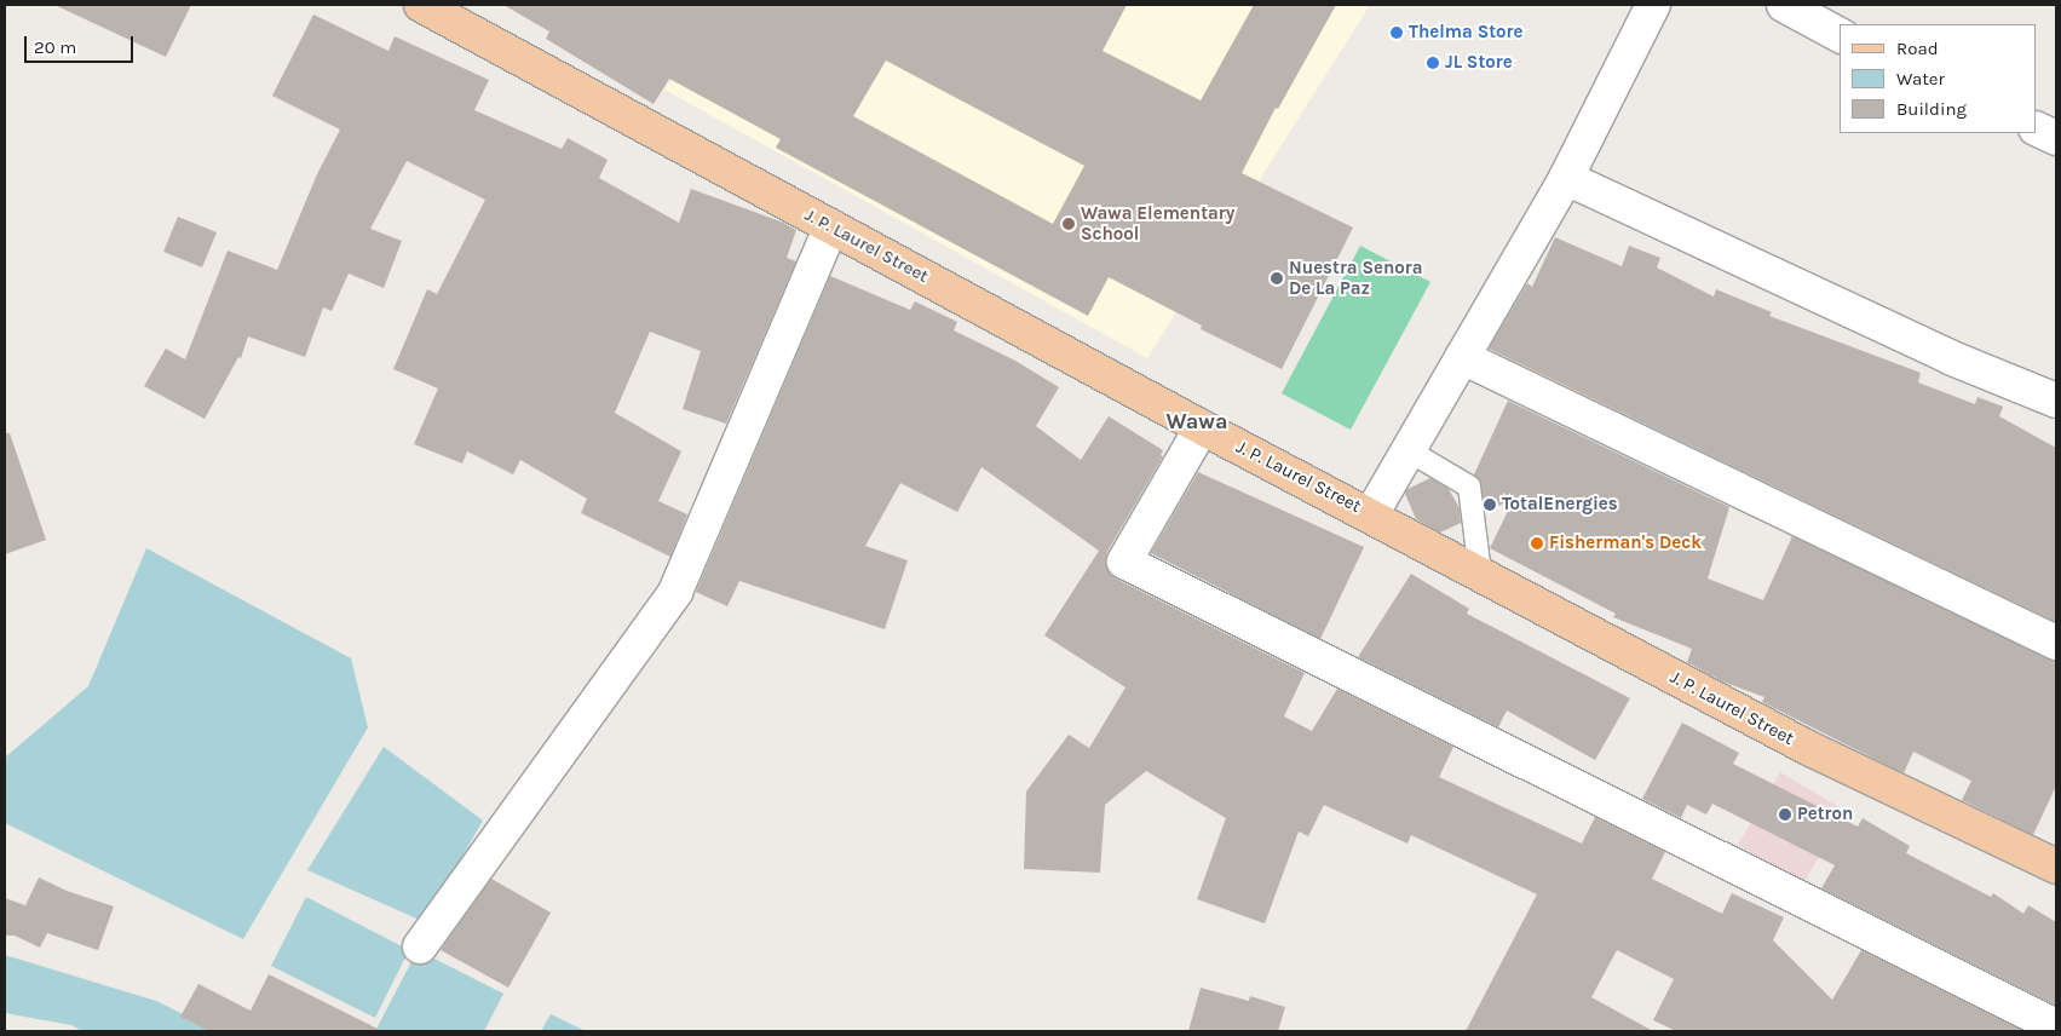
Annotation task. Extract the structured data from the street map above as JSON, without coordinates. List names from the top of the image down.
{
  "streets": {
    "main road": ["J. P. Laurel Street"]
  },
  "districts": ["Wawa"],
  "places": [
    "Thelma Store",
    "JL Store",
    "Wawa Elementary School",
    "Nuestra Senora De La Paz",
    "TotalEnergies",
    "Fisherman's Deck",
    "Petron"
  ],
  "legend": ["Road", "Water", "Building"],
  "scale_bar": "20 m"
}
